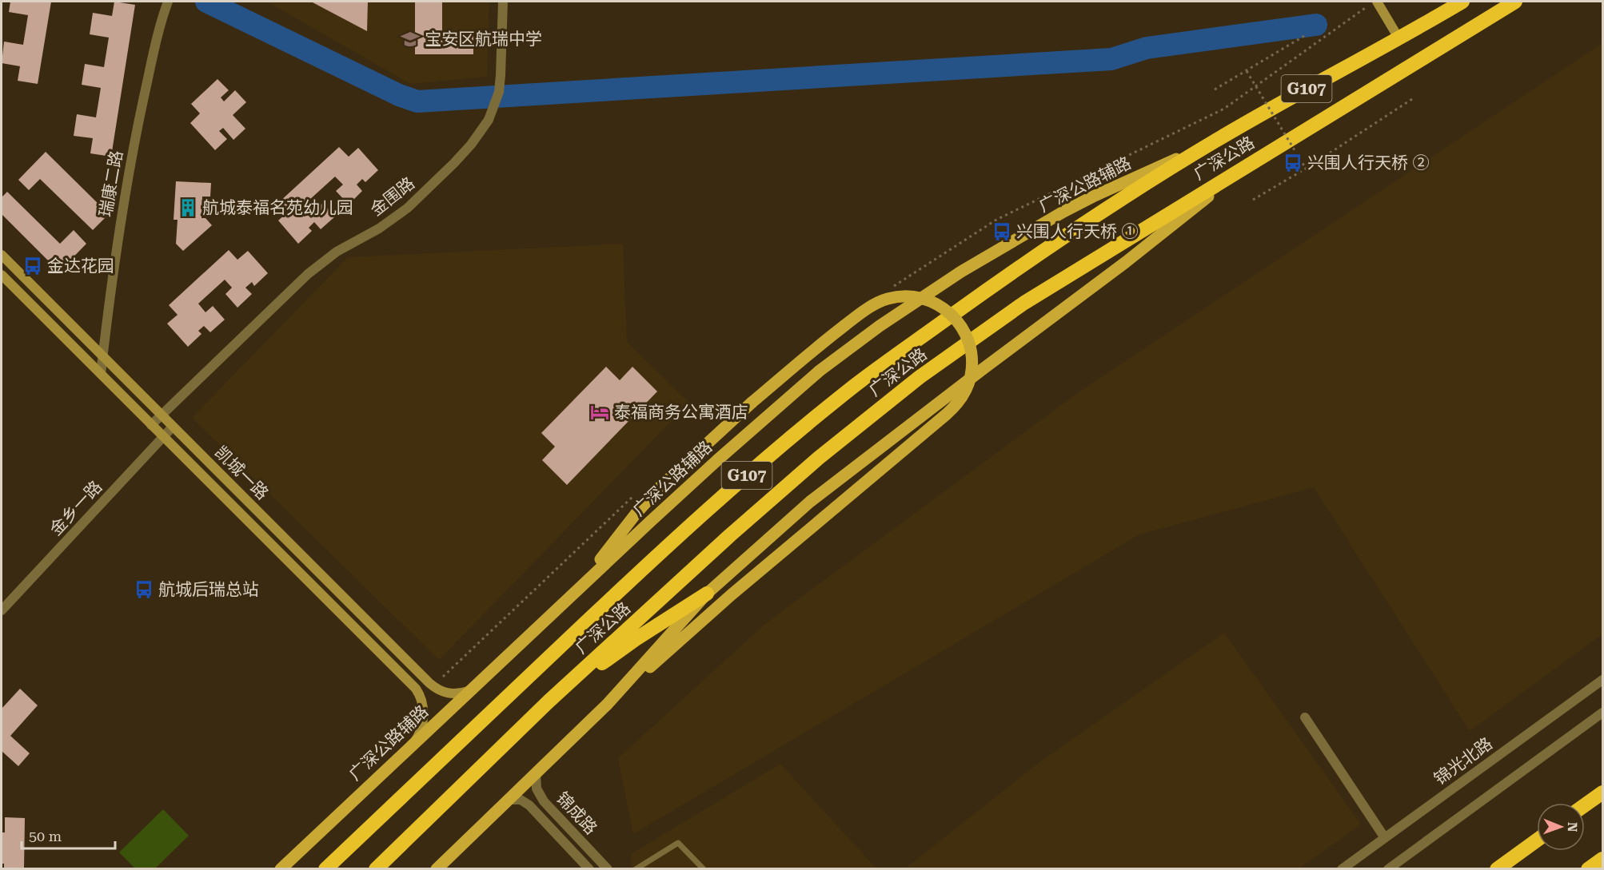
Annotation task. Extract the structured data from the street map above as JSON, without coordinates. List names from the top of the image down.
{
  "streets": {
    "highway": ["G107", "广深公路"],
    "main road": ["广深公路辅路"],
    "street": [
      "瑞康二路",
      "金围路",
      "凯城一路",
      "金乡一路",
      "锦光北路",
      "锦成路"
    ]
  },
  "crossings": [
    ["广深公路", "广深公路辅路"],
    ["瑞康二路", "凯城一路"],
    ["广深公路辅路", "凯城一路"],
    ["金围路", "凯城一路"],
    ["凯城一路", "金乡一路"]
  ],
  "places": {
    "school or university": ["宝安区航瑞中学"],
    "bus stop": [
      "兴围人行天桥 ②",
      "兴围人行天桥 ①",
      "金达花园",
      "航城后瑞总站"
    ],
    "building": ["航城泰福名苑幼儿园"],
    "hotel": ["泰福商务公寓酒店"]
  },
  "scale_bar": "50 m",
  "north": "right"
}
